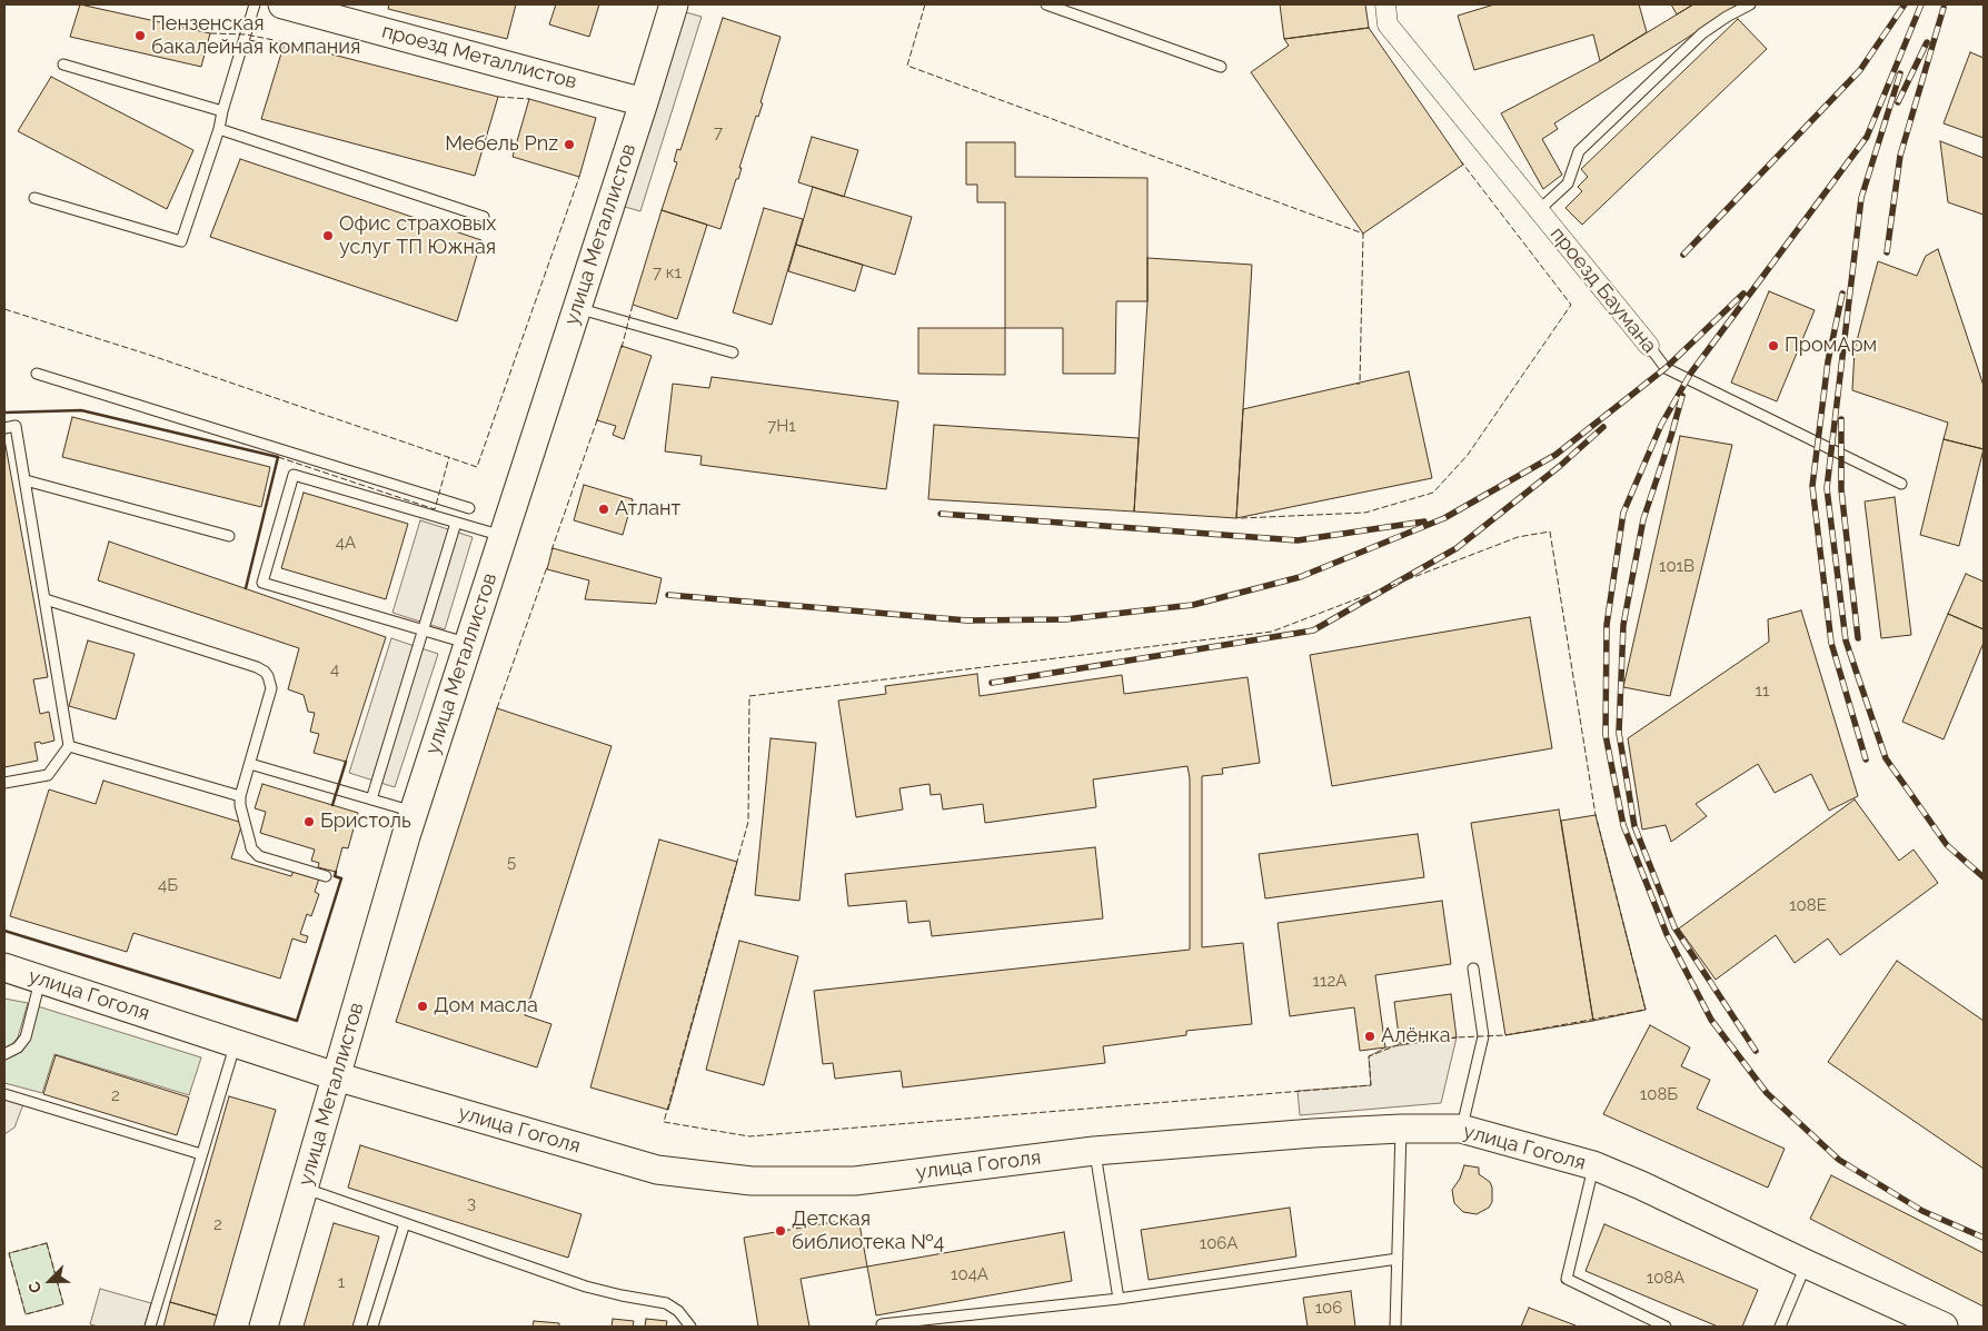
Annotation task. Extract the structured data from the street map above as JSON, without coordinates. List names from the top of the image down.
{
  "streets": {
    "main road": ["проезд Металлистов", "улица Металлистов", "улица Гоголя"],
    "street": ["проезд Баумана"]
  },
  "crossings": [
    ["проезд Металлистов", "улица Металлистов"],
    ["улица Металлистов", "улица Гоголя"]
  ],
  "places": [
    "Пензенская бакалейная компания",
    "Мебель Pnz",
    "Офис страховых услуг ТП Южная",
    "ПромАрм",
    "Атлант",
    "Бристоль",
    "Дом масла",
    "Алёнка",
    "Детская библиотека №4"
  ],
  "house_numbers": [
    "7",
    "7 к1",
    "7Н1",
    "4А",
    "101В",
    "4",
    "11",
    "5",
    "4Б",
    "108Е",
    "112А",
    "108Б",
    "2",
    "3",
    "2",
    "106А",
    "104А",
    "108А",
    "1",
    "106"
  ],
  "north": "bottom left"
}
